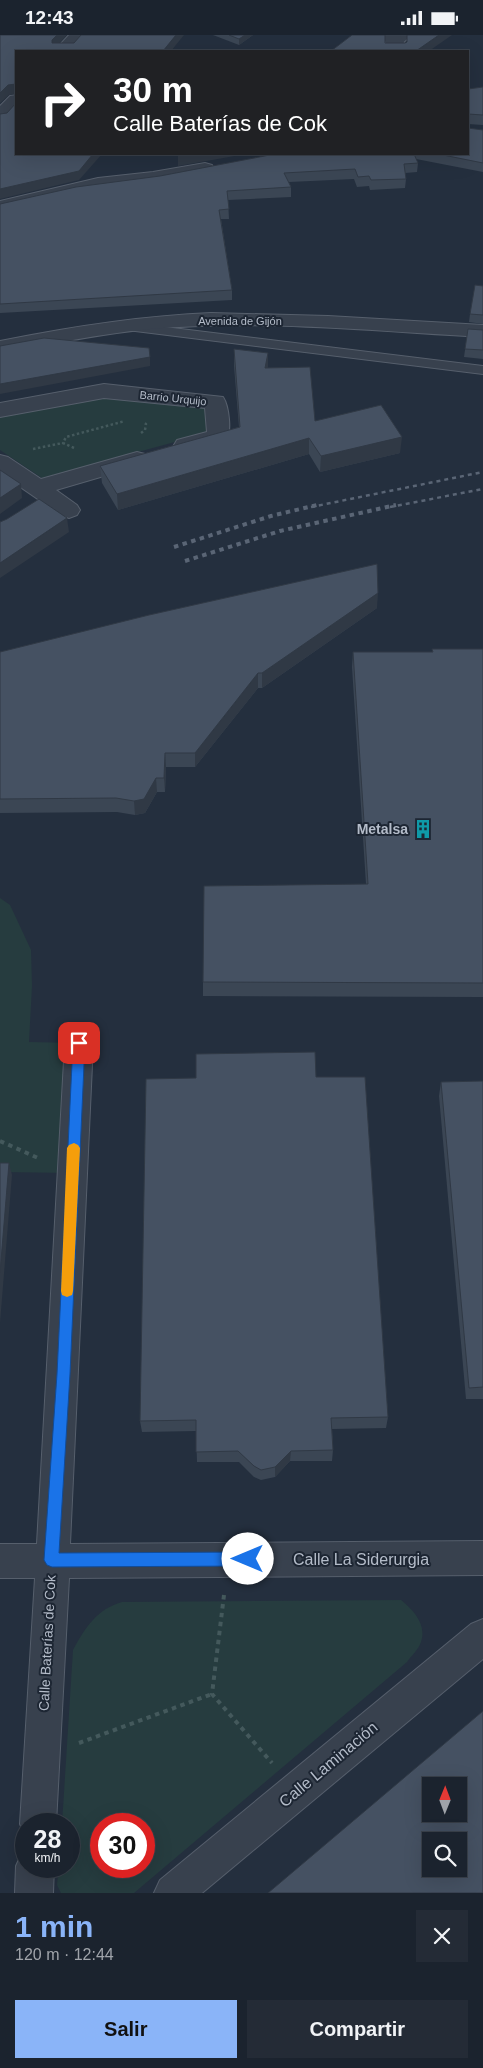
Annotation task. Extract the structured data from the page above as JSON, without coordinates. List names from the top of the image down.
{
  "streets": {
    "street": [
      "Avenida de Gijón",
      "Barrio Urquijo",
      "Calle La Siderurgia",
      "Calle Baterías de Cok",
      "Calle Laminación"
    ]
  },
  "crossings": [
    ["Calle La Siderurgia", "Calle Baterías de Cok"]
  ],
  "places": {
    "building": ["Metalsa"]
  },
  "north": "top",
  "page": {
    "status": "12:43",
    "turn": ["30 m", "Calle Baterías de Cok"],
    "speed": "28 km/h",
    "limit": "30",
    "heading": ["1 min", "120 m · 12:44"],
    "buttons": ["Salir", "Compartir"]
  }
}
